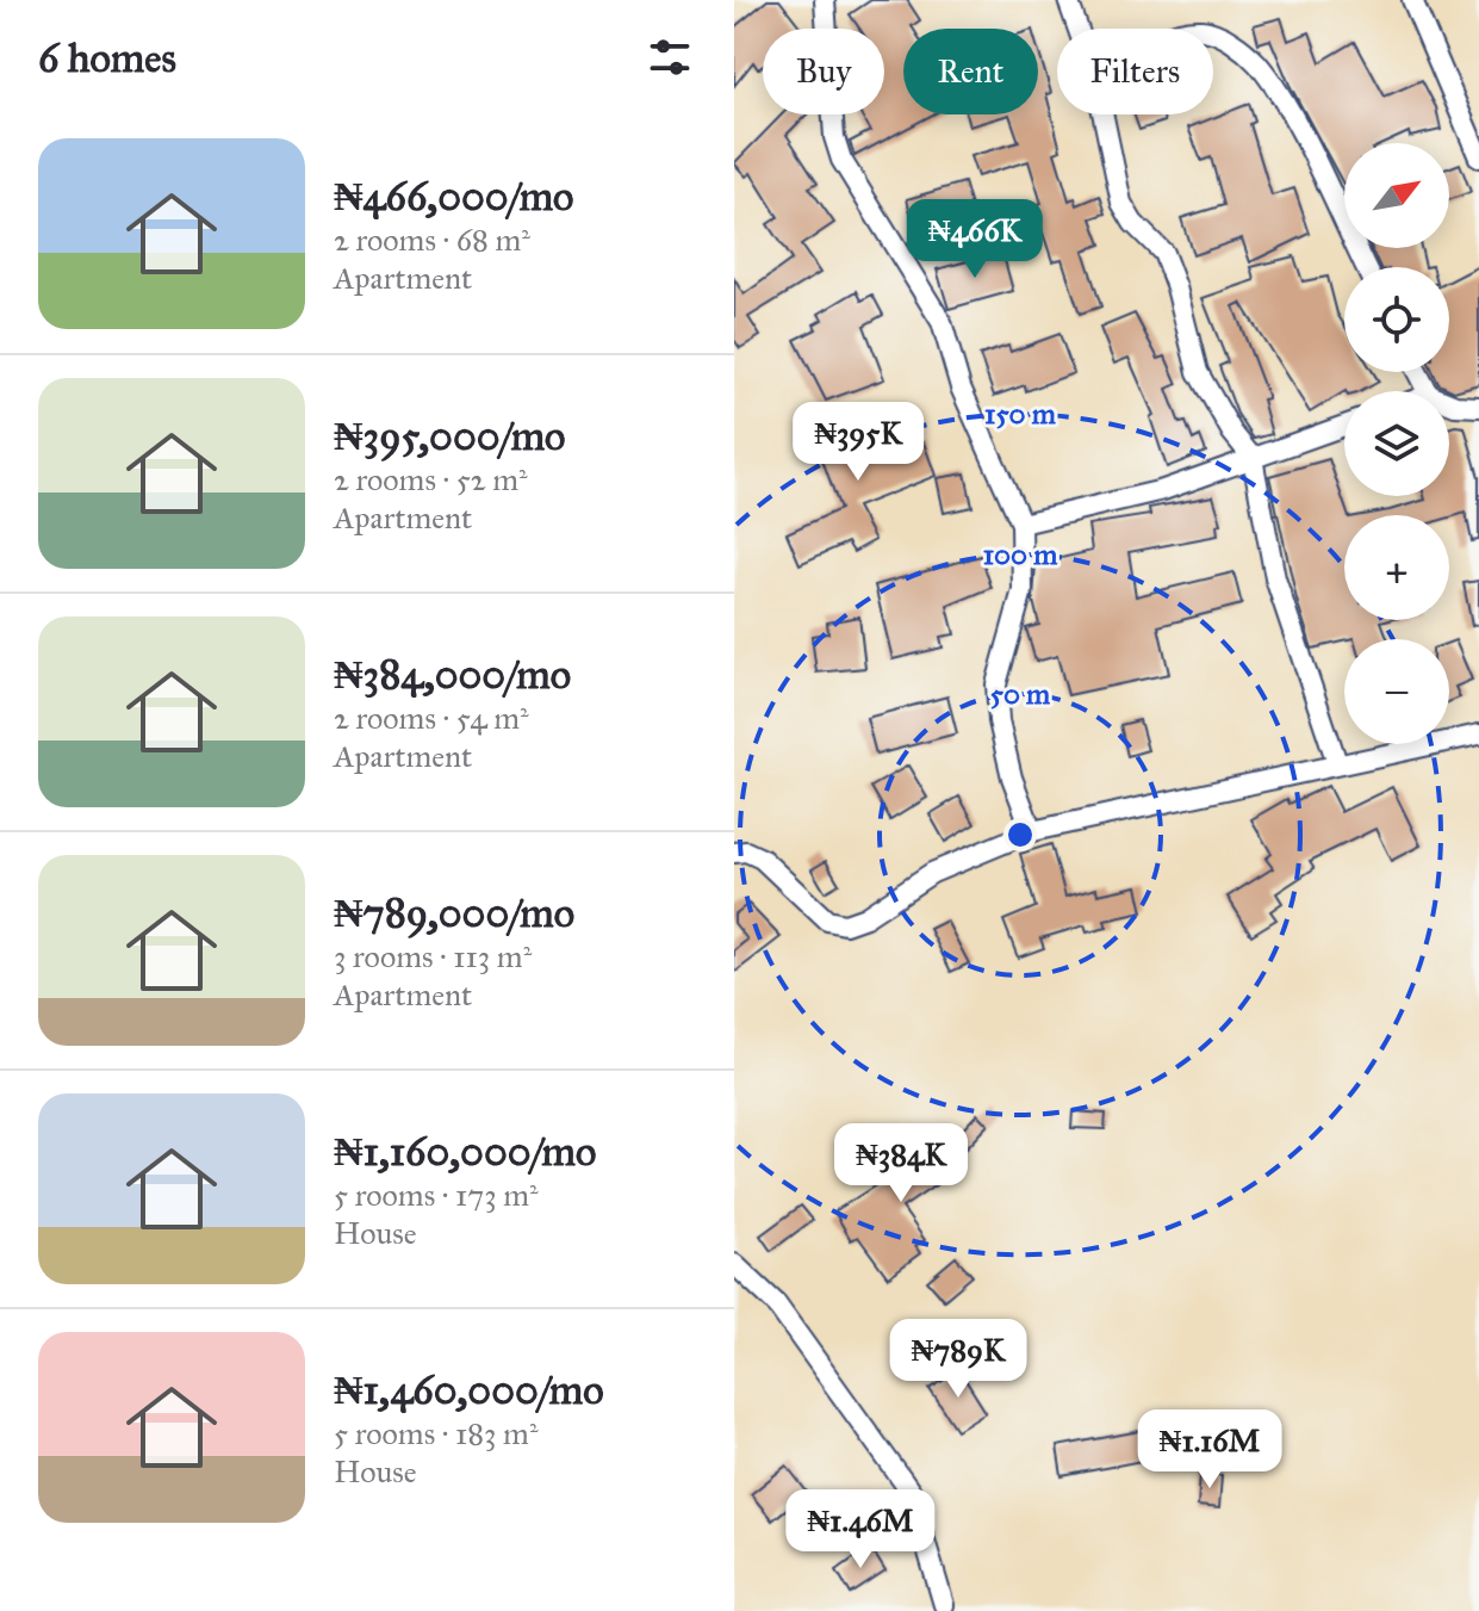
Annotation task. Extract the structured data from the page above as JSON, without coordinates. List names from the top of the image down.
{
  "north": "top right",
  "page": {
    "heading": "6 homes",
    "chip": ["Buy", "Rent", "Filters"],
    "list": [
      {
        "name": "₦466,000/mo",
        "note": "2 rooms · 68 m² · Apartment"
      },
      {
        "name": "₦395,000/mo",
        "note": "2 rooms · 52 m² · Apartment"
      },
      {
        "name": "₦384,000/mo",
        "note": "2 rooms · 54 m² · Apartment"
      },
      {
        "name": "₦789,000/mo",
        "note": "3 rooms · 113 m² · Apartment"
      },
      {
        "name": "₦1,160,000/mo",
        "note": "5 rooms · 173 m² · House"
      },
      {
        "name": "₦1,460,000/mo",
        "note": "5 rooms · 183 m² · House"
      }
    ],
    "map_buttons": ["+", "−"],
    "price": [
      "₦466K",
      "₦395K",
      "₦384K",
      "₦789K",
      "₦1.16M",
      "₦1.46M"
    ]
  },
  "rings": ["150 m", "100 m", "50 m"]
}
